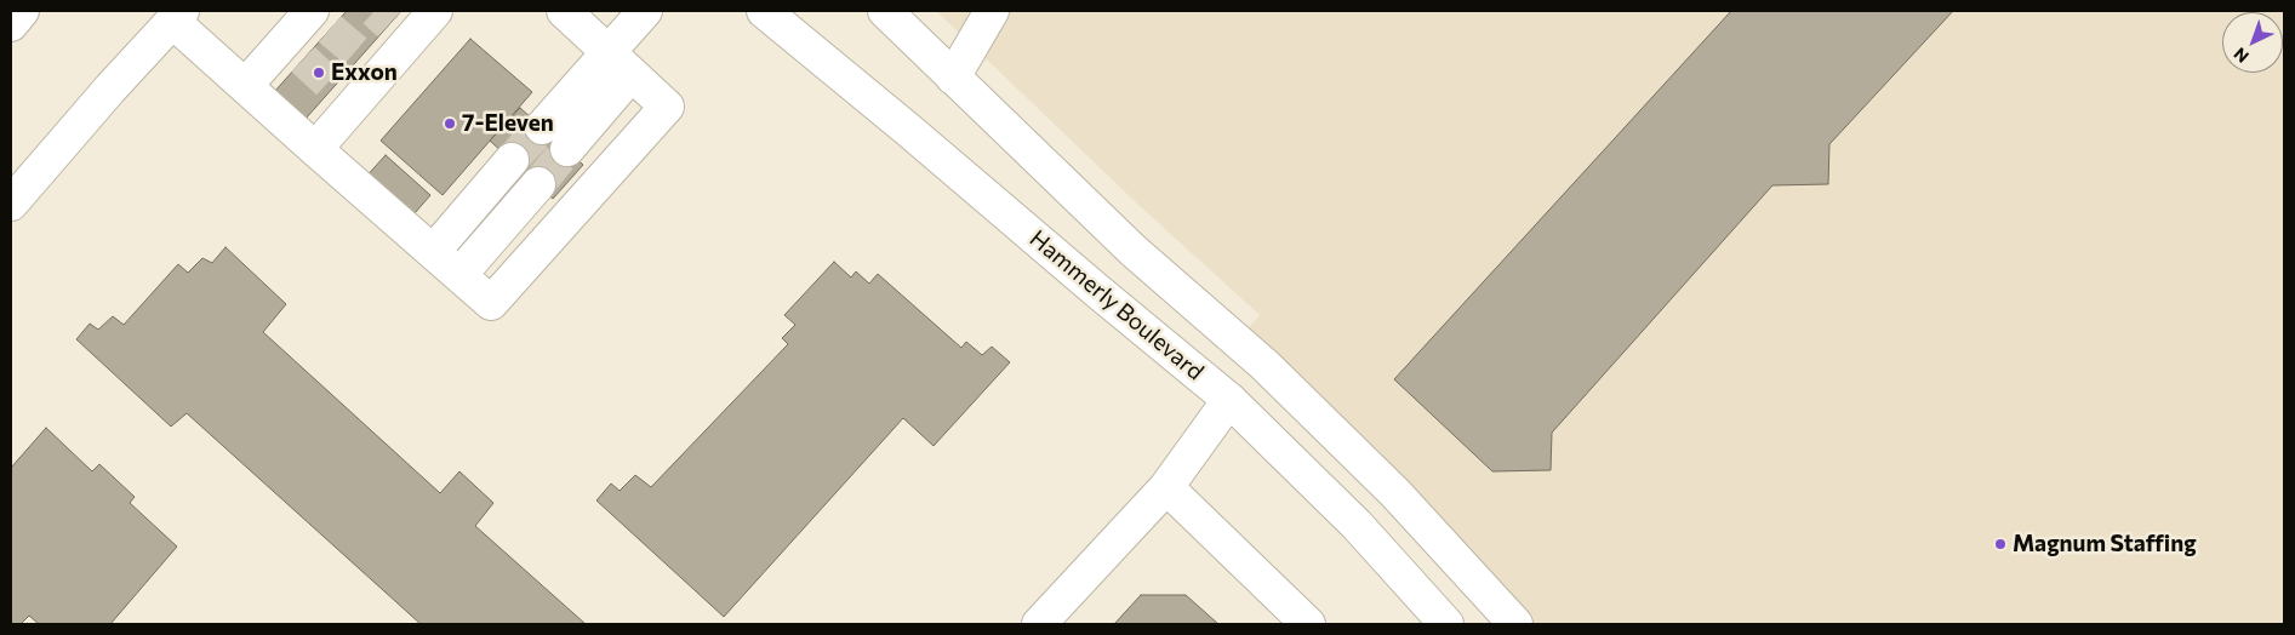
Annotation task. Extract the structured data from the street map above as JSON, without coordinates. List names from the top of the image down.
{
  "streets": {
    "main road": ["Hammerly Boulevard"]
  },
  "places": ["Exxon", "7-Eleven", "Magnum Staffing"],
  "north": "bottom left"
}
